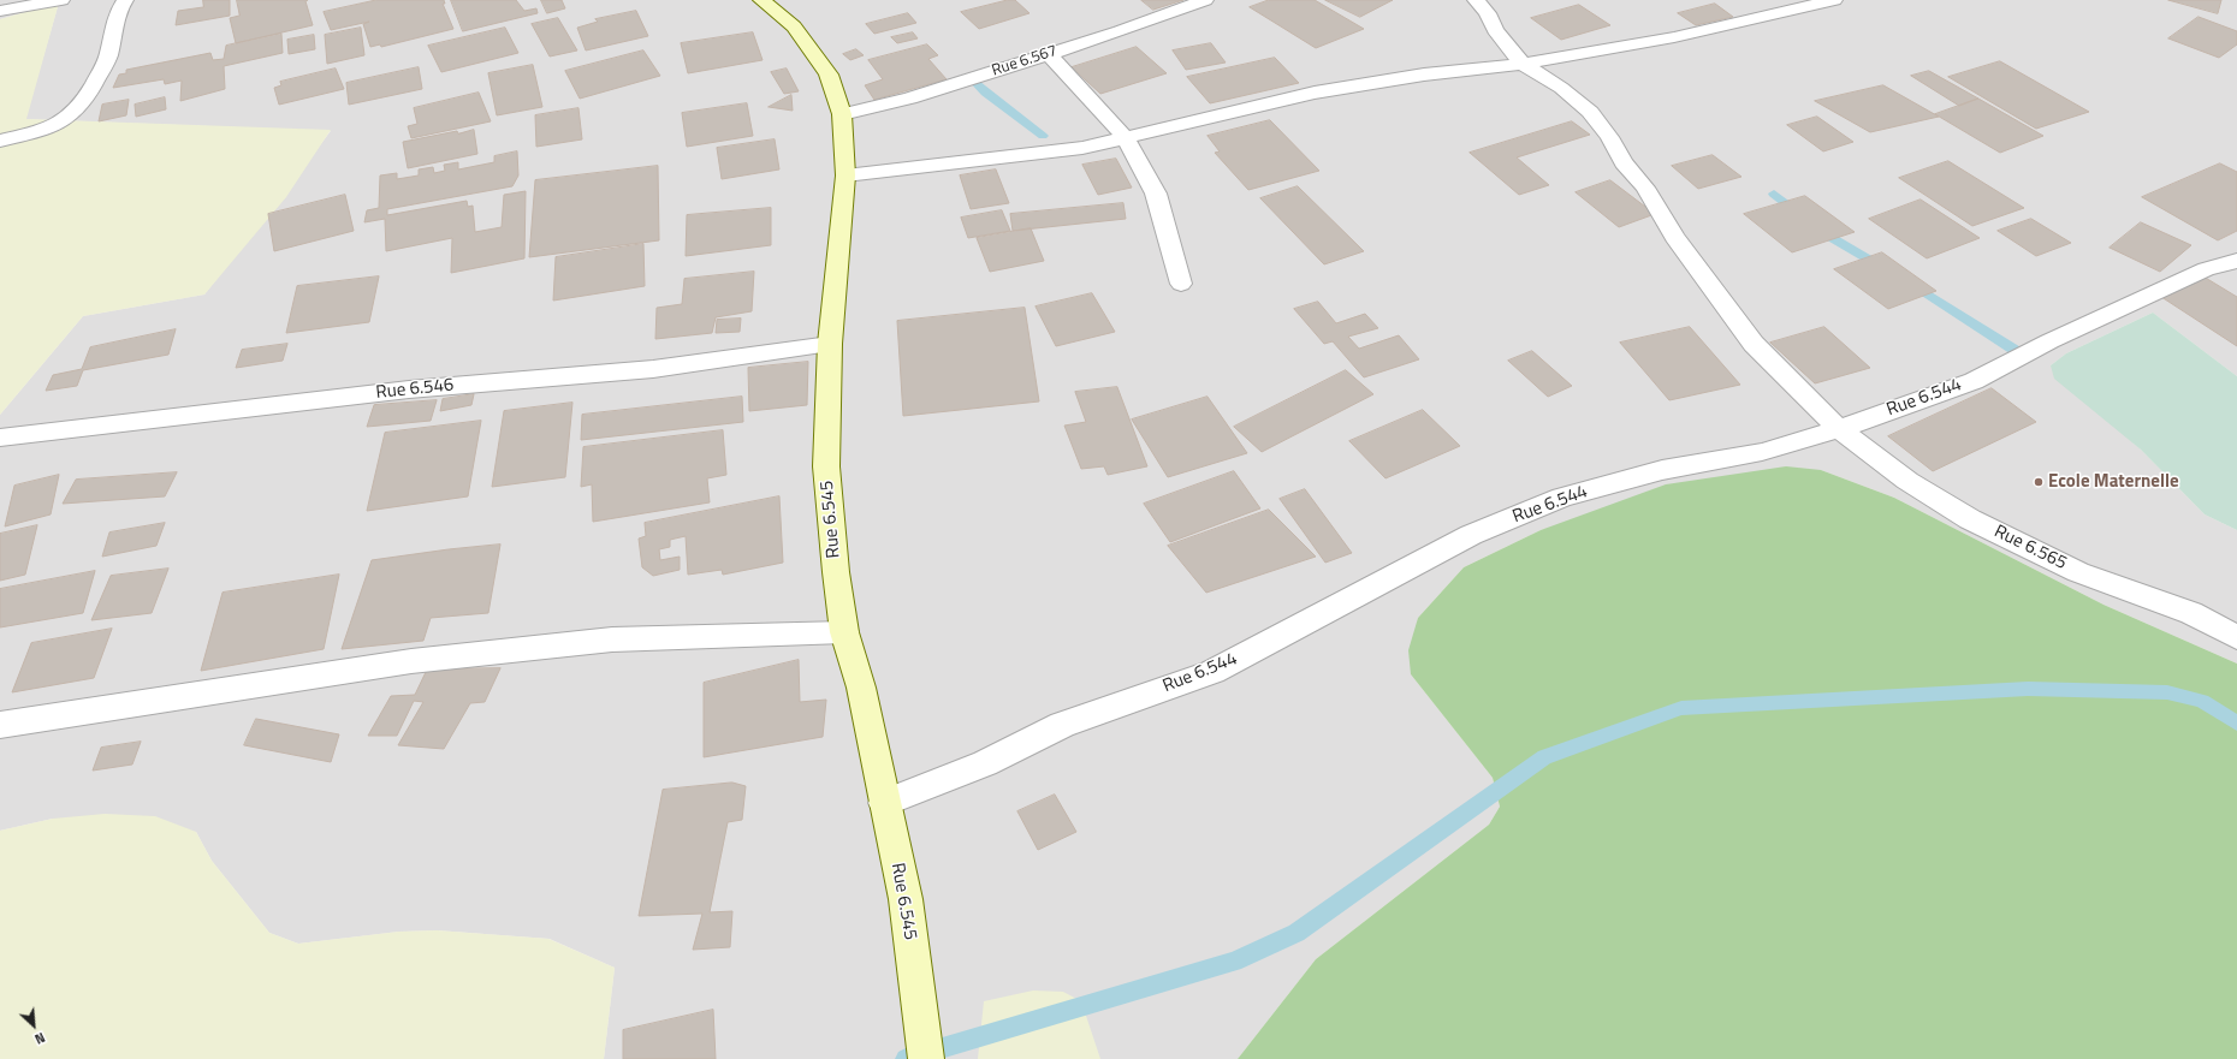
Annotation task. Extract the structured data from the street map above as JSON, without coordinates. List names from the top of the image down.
{
  "streets": {
    "street": [
      "Rue 6.567",
      "Rue 6.546",
      "Rue 6.544",
      "Rue 6.545",
      "Rue 6.565"
    ]
  },
  "crossings": [
    ["Rue 6.567", "Rue 6.545"],
    ["Rue 6.546", "Rue 6.545"],
    ["Rue 6.544", "Rue 6.545"],
    ["Rue 6.544", "Rue 6.565"]
  ],
  "places": ["Ecole Maternelle"],
  "north": "bottom right"
}
